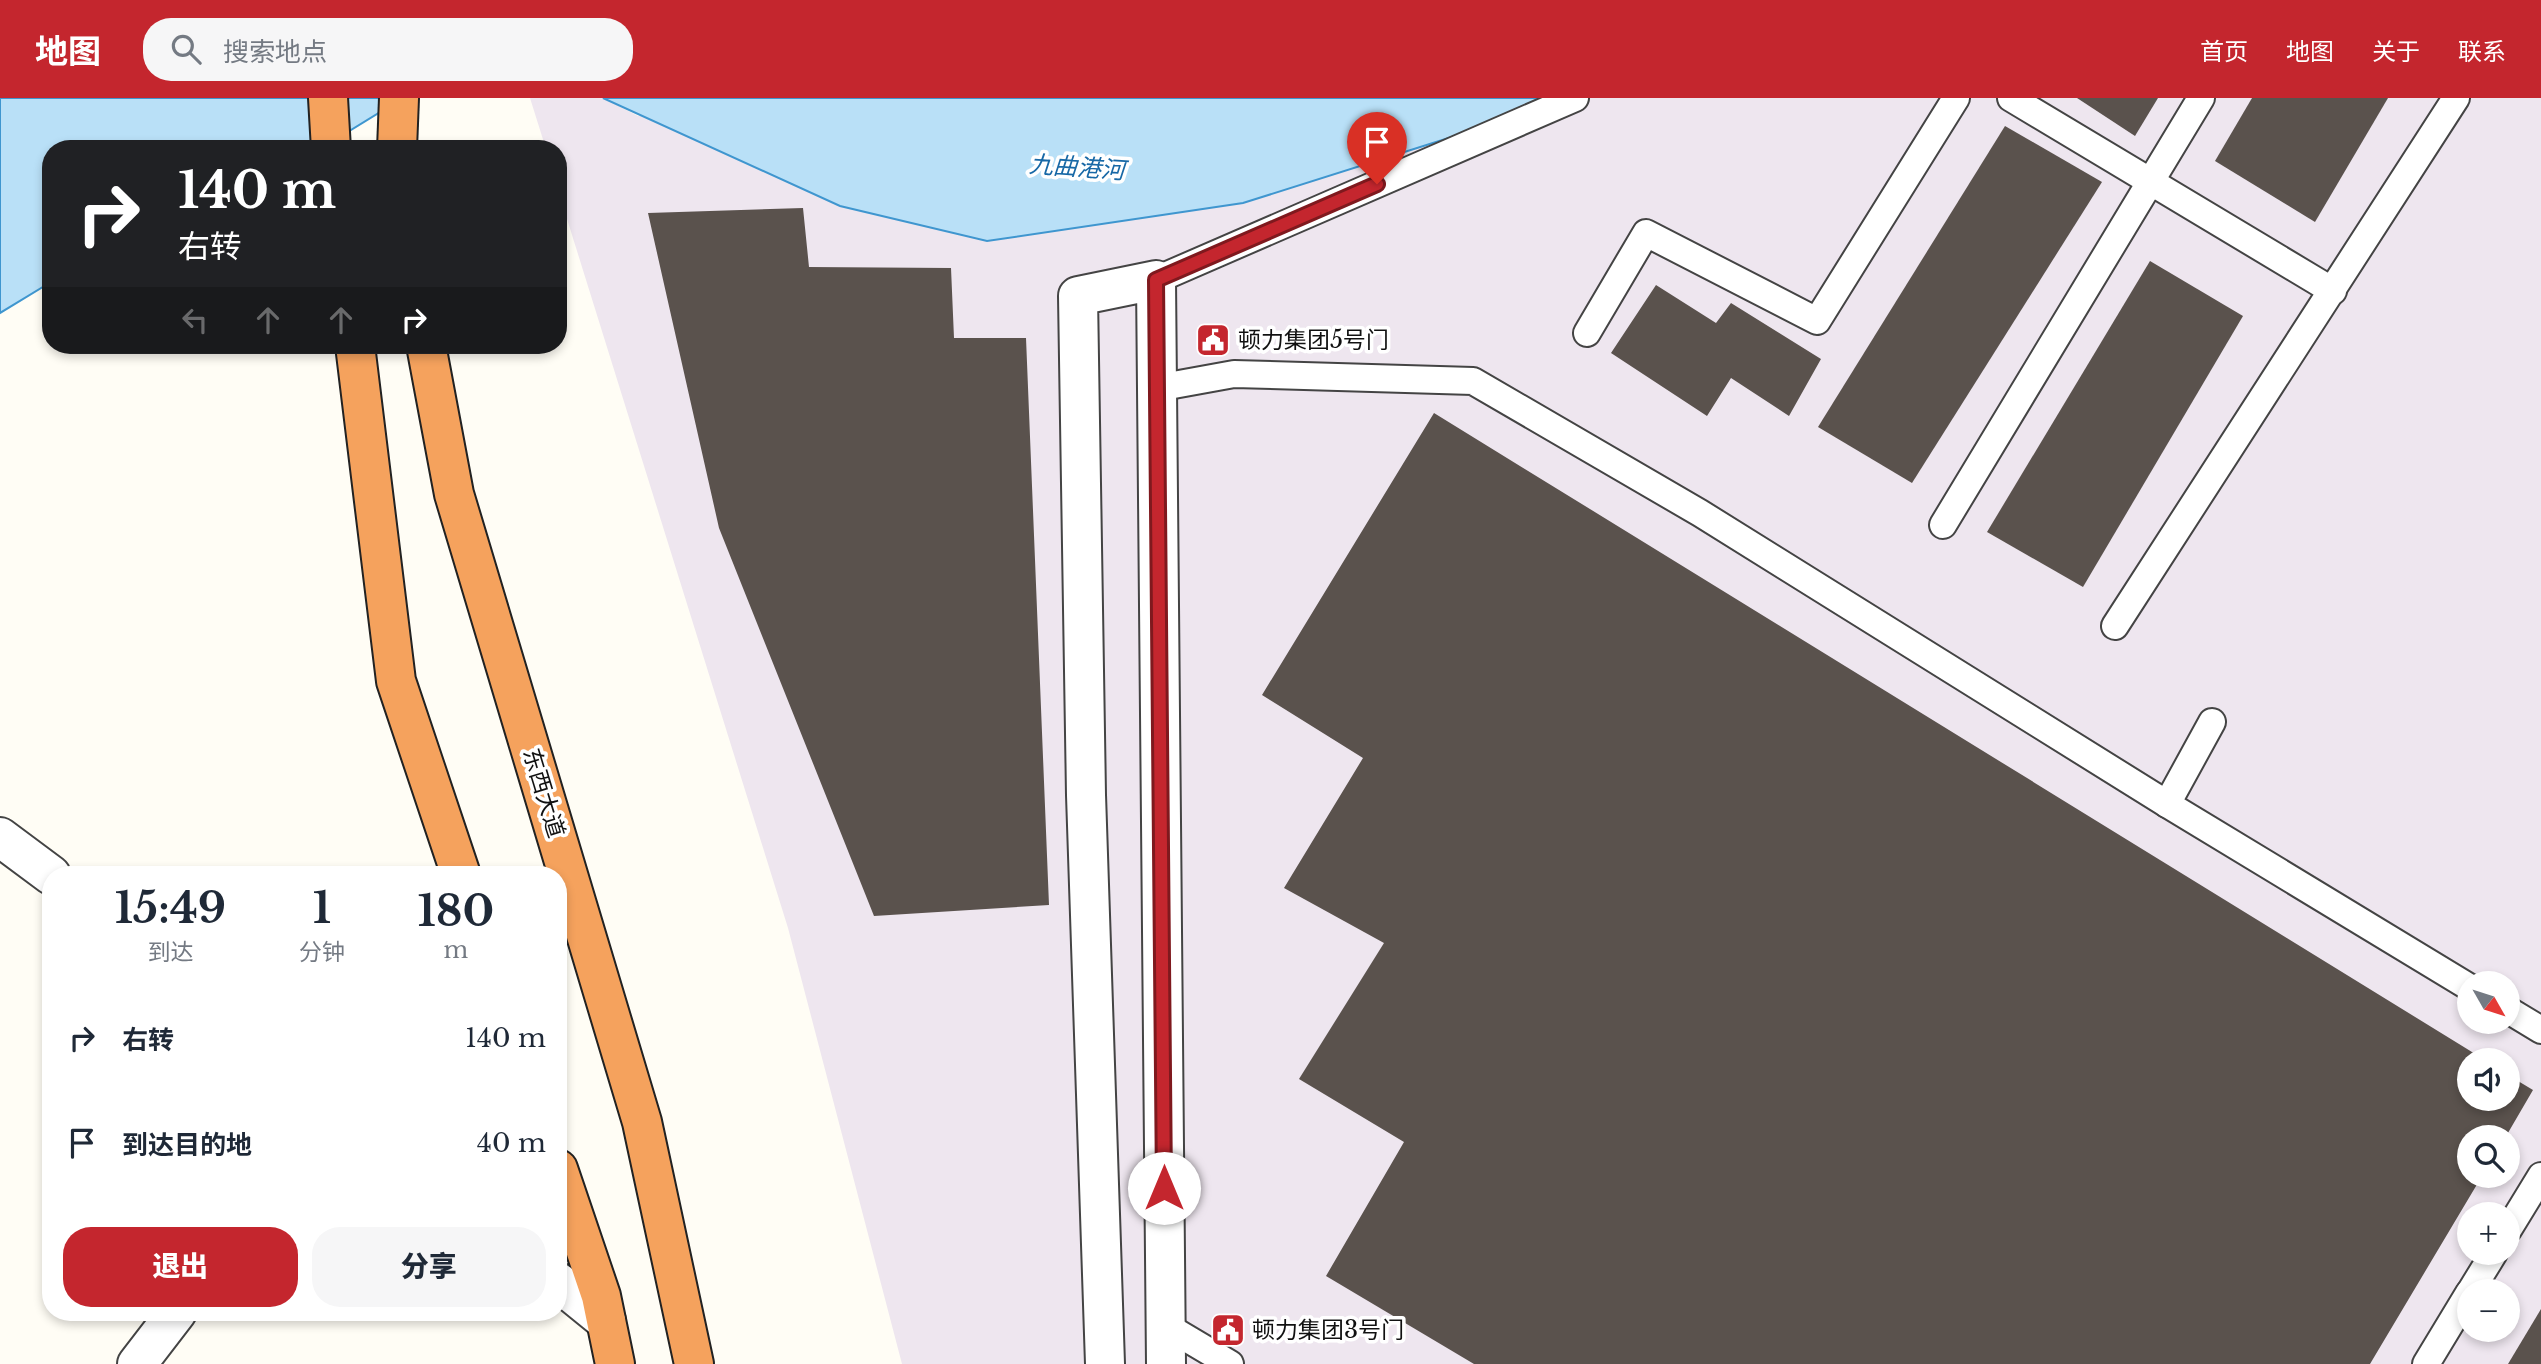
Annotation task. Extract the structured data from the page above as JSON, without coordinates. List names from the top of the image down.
{
  "streets": {
    "highway": ["东西大道"]
  },
  "water": ["九曲港河"],
  "places": {
    "public building": ["顿力集团5号门", "顿力集团3号门"]
  },
  "north": "bottom right",
  "page": {
    "header": "地图",
    "search": "搜索地点",
    "nav": [
      "首页",
      "地图",
      "关于",
      "联系"
    ],
    "turn": ["140 m", "右转"],
    "eta": [
      "15:49",
      "到达",
      "1",
      "分钟",
      "180",
      "m"
    ],
    "map_buttons": ["+", "−"],
    "list": [
      {
        "name": "右转",
        "value": "140 m"
      },
      {
        "name": "到达目的地",
        "value": "40 m"
      }
    ],
    "buttons": ["退出", "分享"]
  }
}
